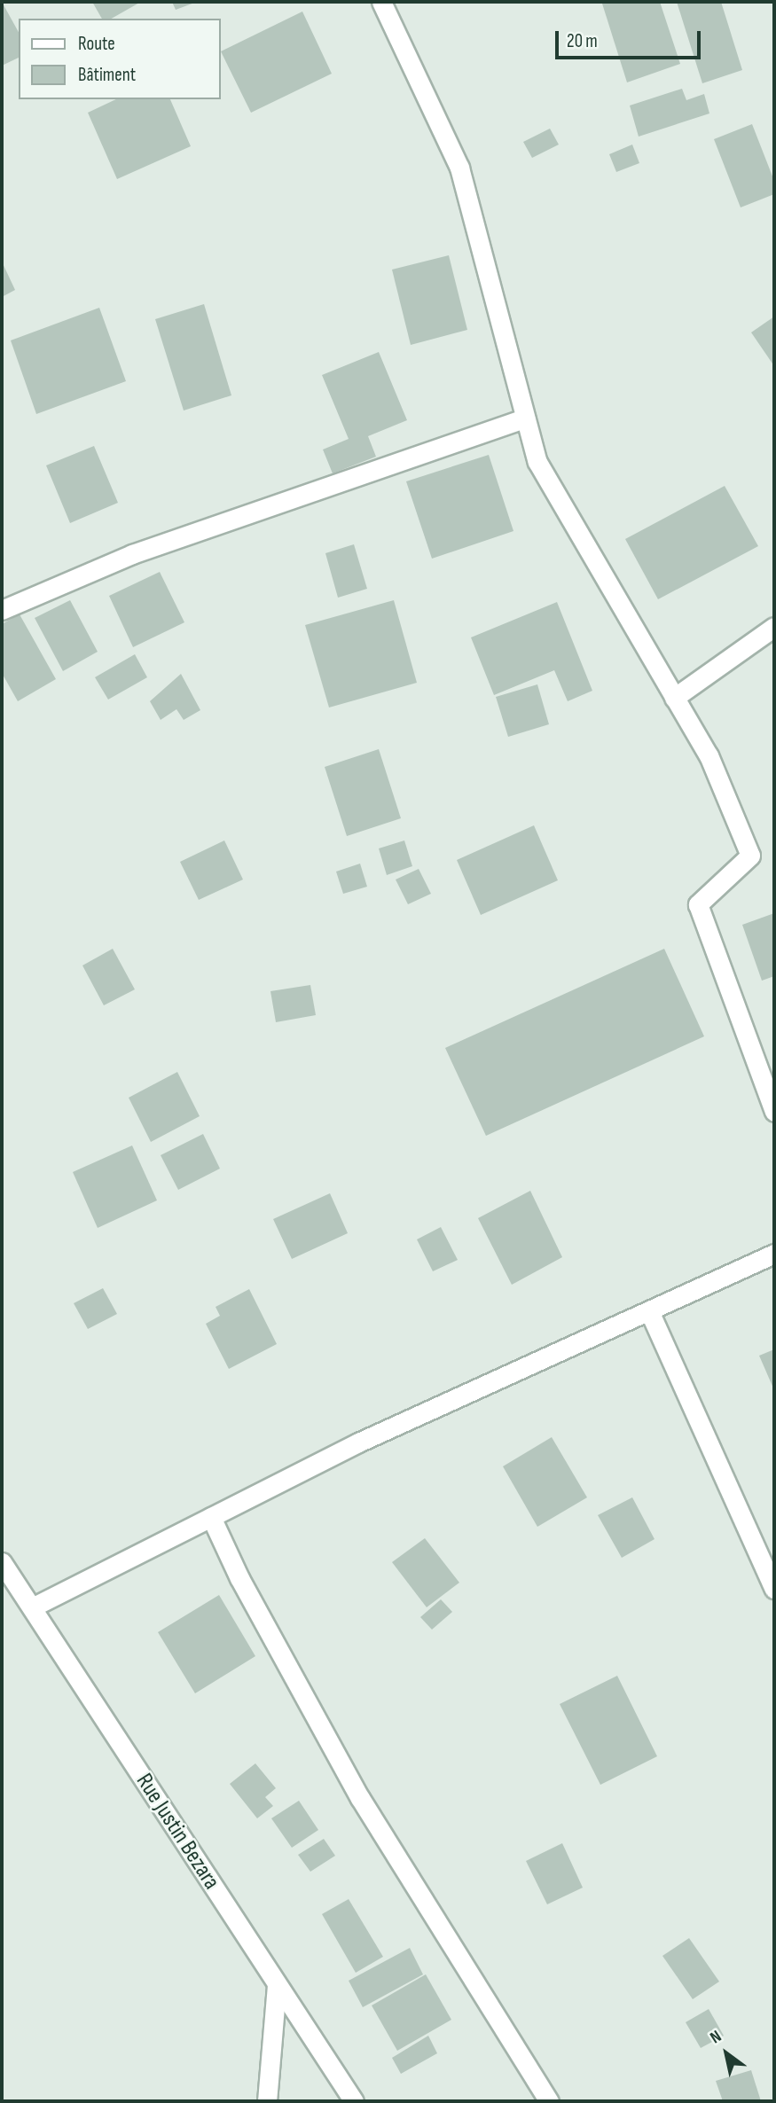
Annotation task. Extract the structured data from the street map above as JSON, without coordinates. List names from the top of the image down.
{
  "streets": {
    "street": ["Rue Justin Bezara"]
  },
  "legend": ["Route", "Bâtiment"],
  "scale_bar": "20 m",
  "north": "top left"
}
